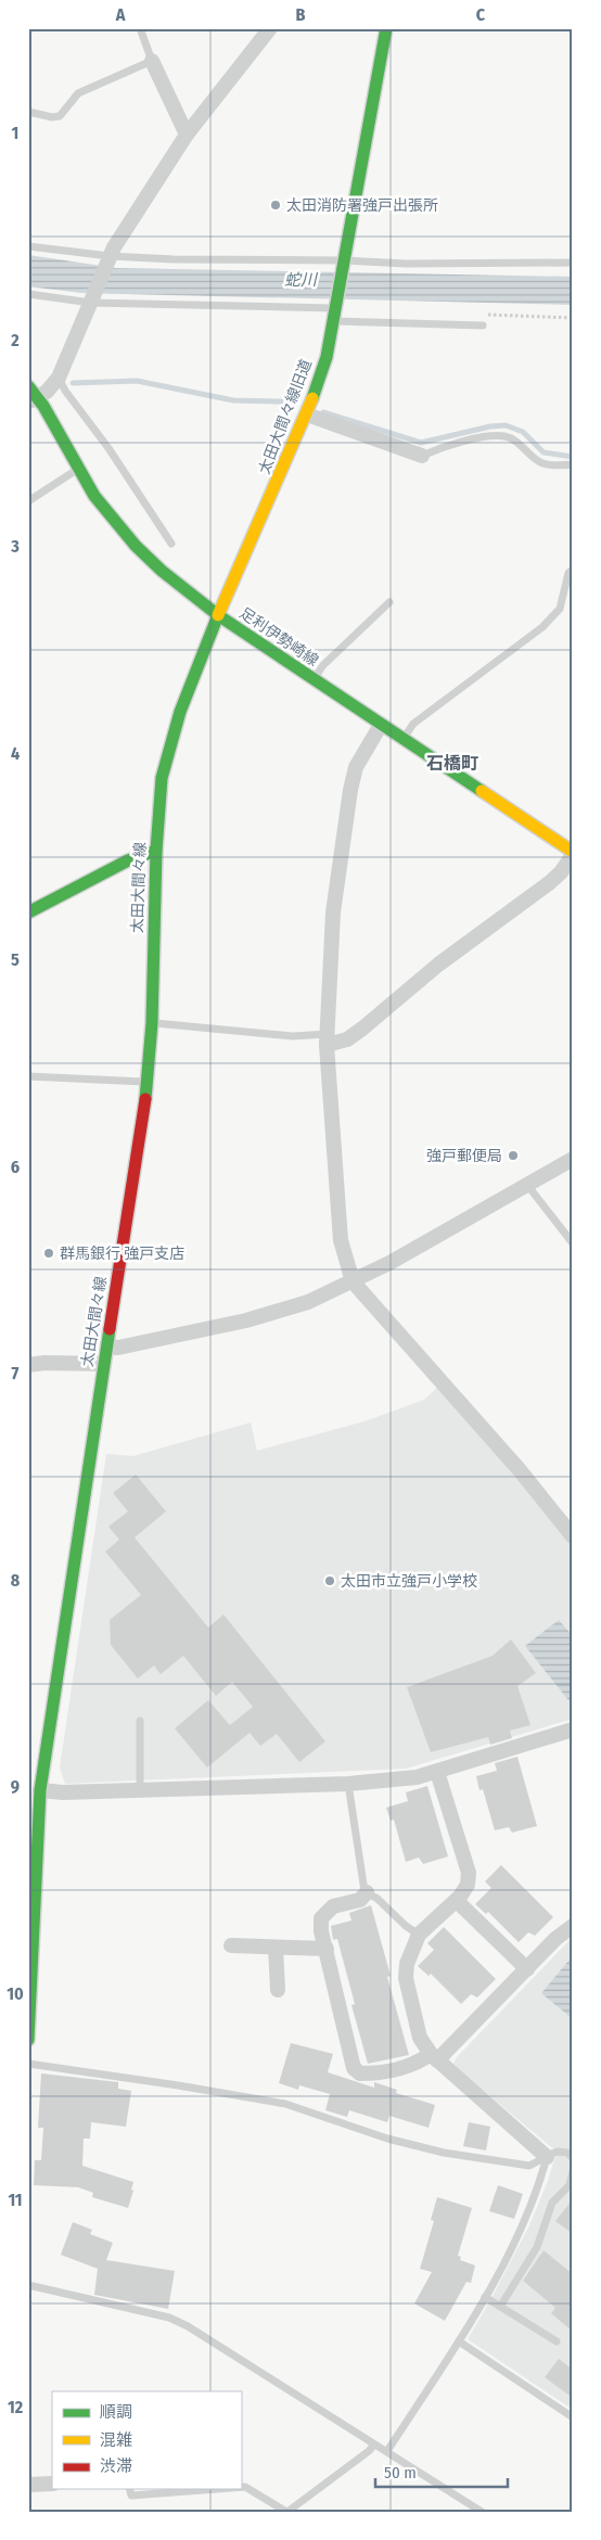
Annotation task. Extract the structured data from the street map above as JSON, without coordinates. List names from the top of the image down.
{
  "streets": {
    "main road": ["太田大間々線旧道", "足利伊勢崎線", "太田大間々線"]
  },
  "crossings": [
    ["太田大間々線旧道", "足利伊勢崎線"],
    ["太田大間々線旧道", "太田大間々線"],
    ["足利伊勢崎線", "太田大間々線"]
  ],
  "districts": ["石橋町"],
  "water": ["蛇川"],
  "places": [
    "太田消防署強戸出張所",
    "強戸郵便局",
    "群馬銀行 強戸支店",
    "太田市立強戸小学校"
  ],
  "legend": ["順調", "混雑", "渋滞"],
  "scale_bar": "50 m",
  "grid": {
    "columns": ["A", "B", "C"],
    "rows": [
      "1",
      "2",
      "3",
      "4",
      "5",
      "6",
      "7",
      "8",
      "9",
      "10",
      "11",
      "12"
    ]
  }
}
